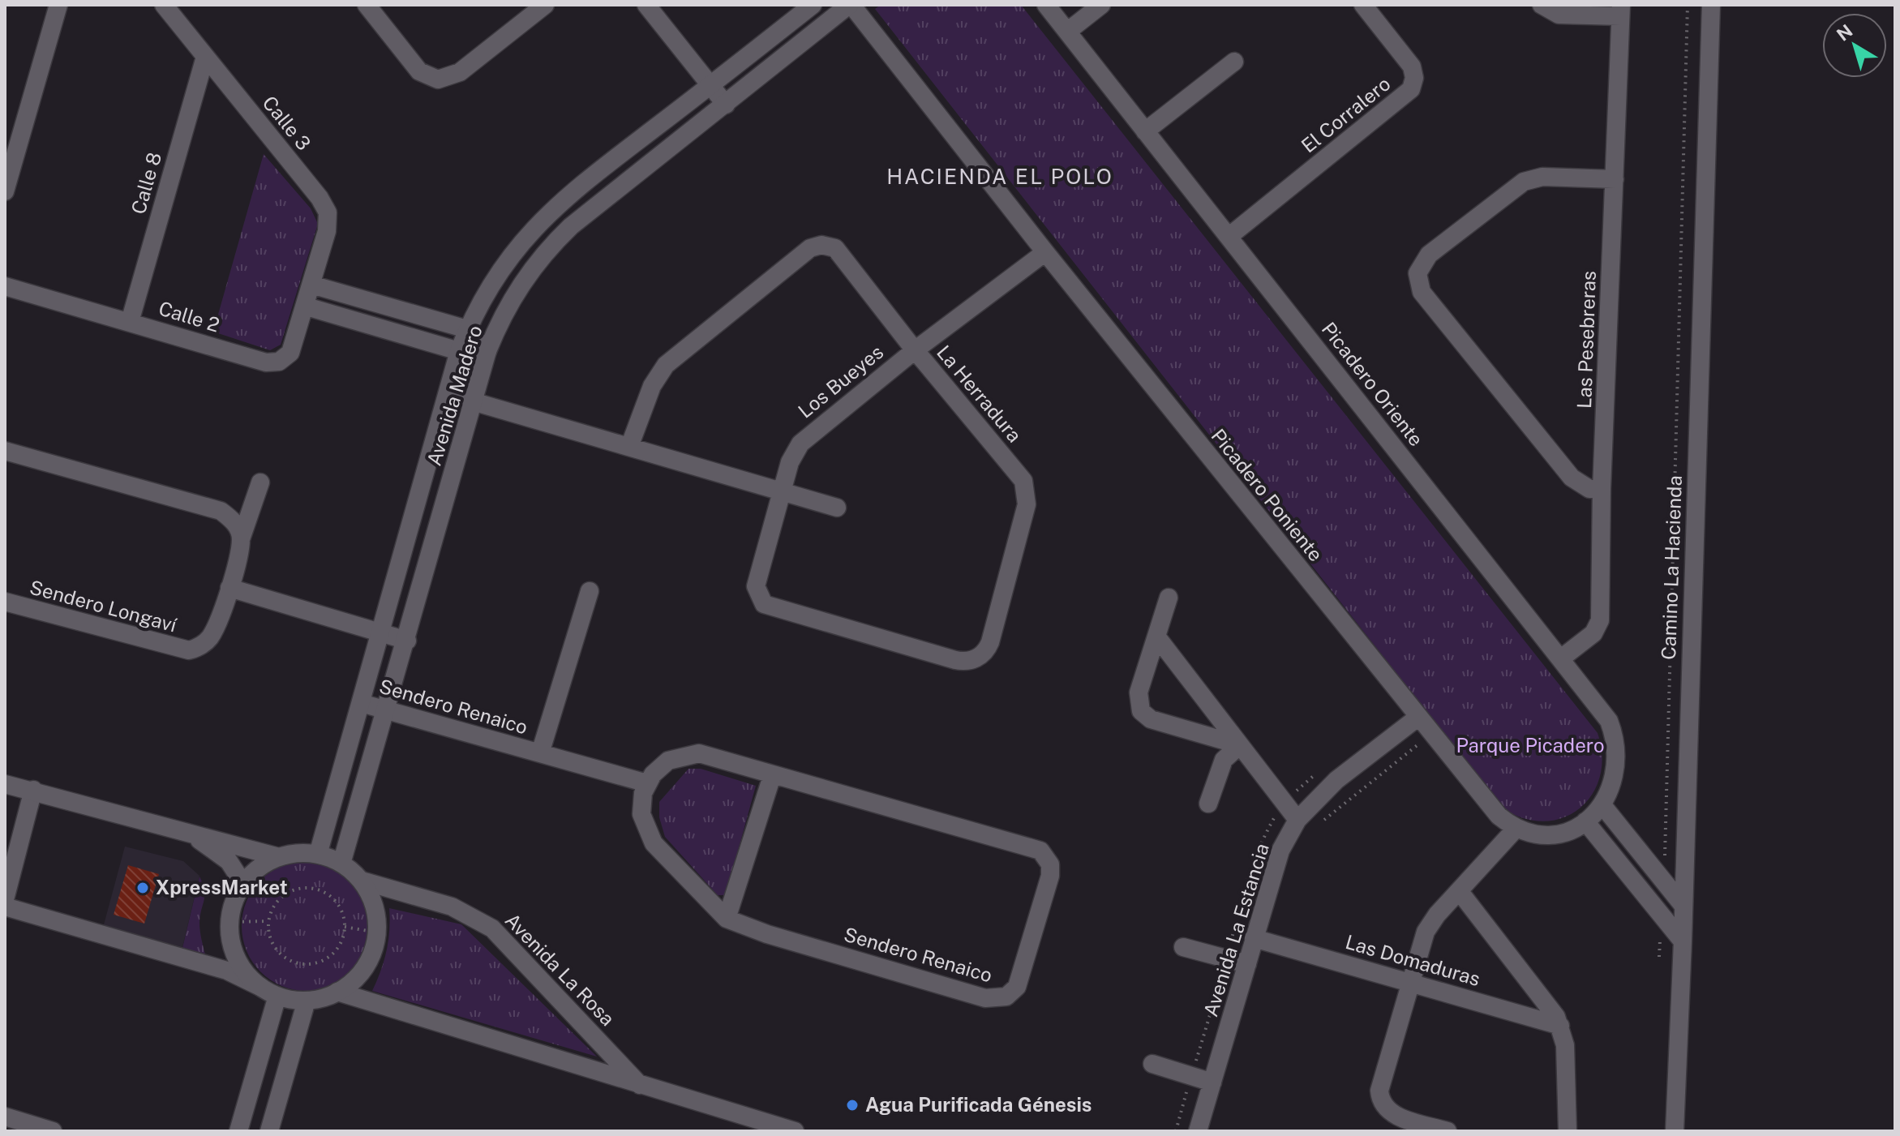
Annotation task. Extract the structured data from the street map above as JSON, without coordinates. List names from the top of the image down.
{
  "streets": {
    "street": [
      "El Corralero",
      "Calle 3",
      "Calle 8",
      "Calle 2",
      "Las Pesebreras",
      "Los Bueyes",
      "Picadero Oriente",
      "La Herradura",
      "Avenida Madero",
      "Picadero Poniente",
      "Camino La Hacienda",
      "Sendero Longaví",
      "Sendero Renaico",
      "Avenida La Estancia",
      "Las Domaduras",
      "Avenida La Rosa"
    ]
  },
  "crossings": [
    ["El Corralero", "Picadero Oriente"],
    ["Calle 3", "Calle 8"],
    ["Calle 3", "Calle 2"],
    ["Calle 8", "Calle 2"],
    ["Las Pesebreras", "Picadero Oriente"],
    ["Los Bueyes", "La Herradura"],
    ["Los Bueyes", "Picadero Poniente"],
    ["Picadero Oriente", "Picadero Poniente"],
    ["Avenida Madero", "Picadero Poniente"],
    ["Avenida Madero", "Sendero Renaico"],
    ["Picadero Poniente", "Avenida La Estancia"],
    ["Avenida La Estancia", "Las Domaduras"]
  ],
  "districts": ["HACIENDA EL POLO"],
  "parks": ["Parque Picadero"],
  "places": ["XpressMarket", "Agua Purificada Génesis"],
  "north": "top left"
}
